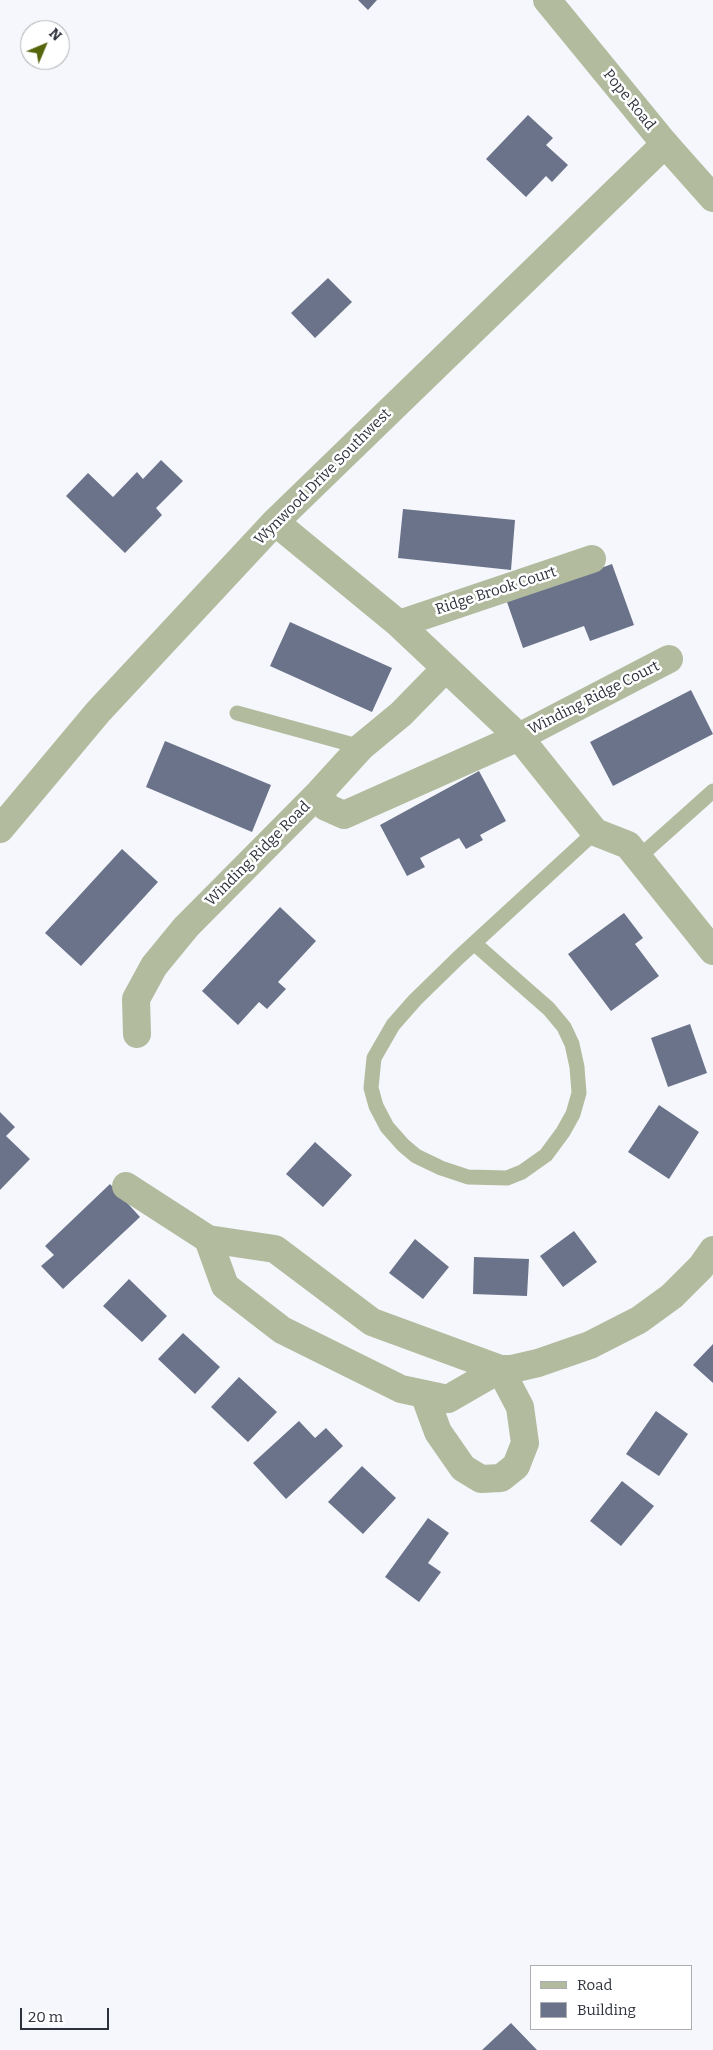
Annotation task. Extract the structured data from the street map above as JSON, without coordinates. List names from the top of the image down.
{
  "streets": {
    "street": [
      "Pope Road",
      "Wynwood Drive Southwest",
      "Ridge Brook Court",
      "Winding Ridge Court",
      "Winding Ridge Road"
    ]
  },
  "crossings": [
    ["Pope Road", "Wynwood Drive Southwest"],
    ["Winding Ridge Court", "Winding Ridge Road"]
  ],
  "legend": ["Road", "Building"],
  "scale_bar": "20 m",
  "north": "top right"
}
